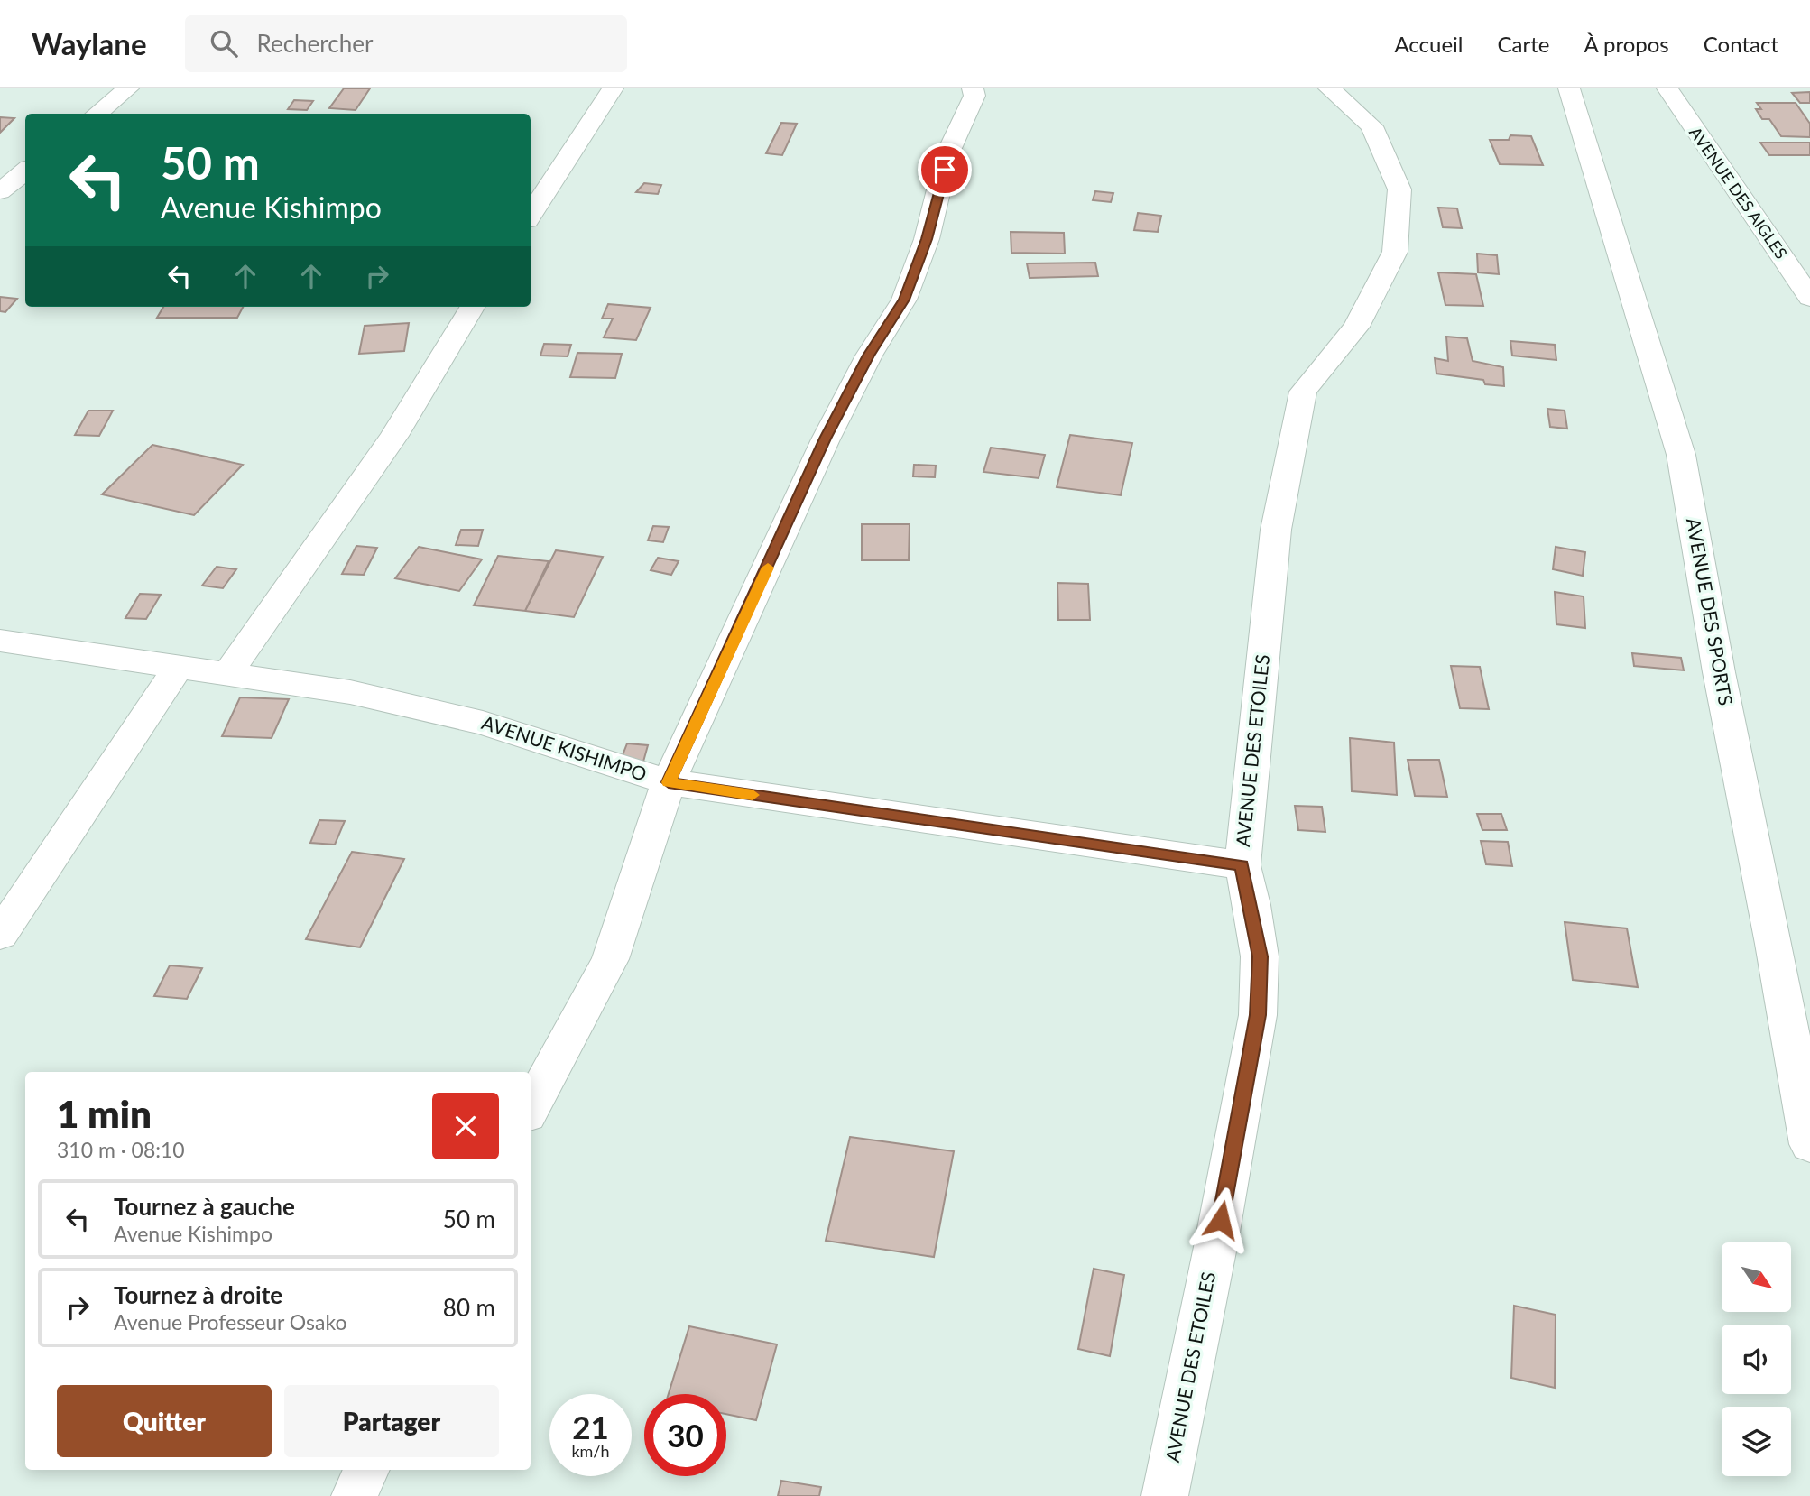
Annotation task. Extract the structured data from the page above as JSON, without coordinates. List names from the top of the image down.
{
  "streets": {
    "street": [
      "AVENUE DES AIGLES",
      "AVENUE DES SPORTS",
      "AVENUE KISHIMPO",
      "AVENUE DES ETOILES"
    ]
  },
  "crossings": [
    ["AVENUE KISHIMPO", "AVENUE DES ETOILES"]
  ],
  "north": "bottom right",
  "page": {
    "header": "Waylane",
    "search": "Rechercher",
    "nav": [
      "Accueil",
      "Carte",
      "À propos",
      "Contact"
    ],
    "turn": ["50 m", "Avenue Kishimpo"],
    "heading": ["1 min", "310 m · 08:10"],
    "list": [
      {
        "name": "Tournez à gauche",
        "note": "Avenue Kishimpo",
        "value": "50 m"
      },
      {
        "name": "Tournez à droite",
        "note": "Avenue Professeur Osako",
        "value": "80 m"
      }
    ],
    "buttons": ["Quitter", "Partager"],
    "speed": "21 km/h",
    "limit": "30"
  }
}
